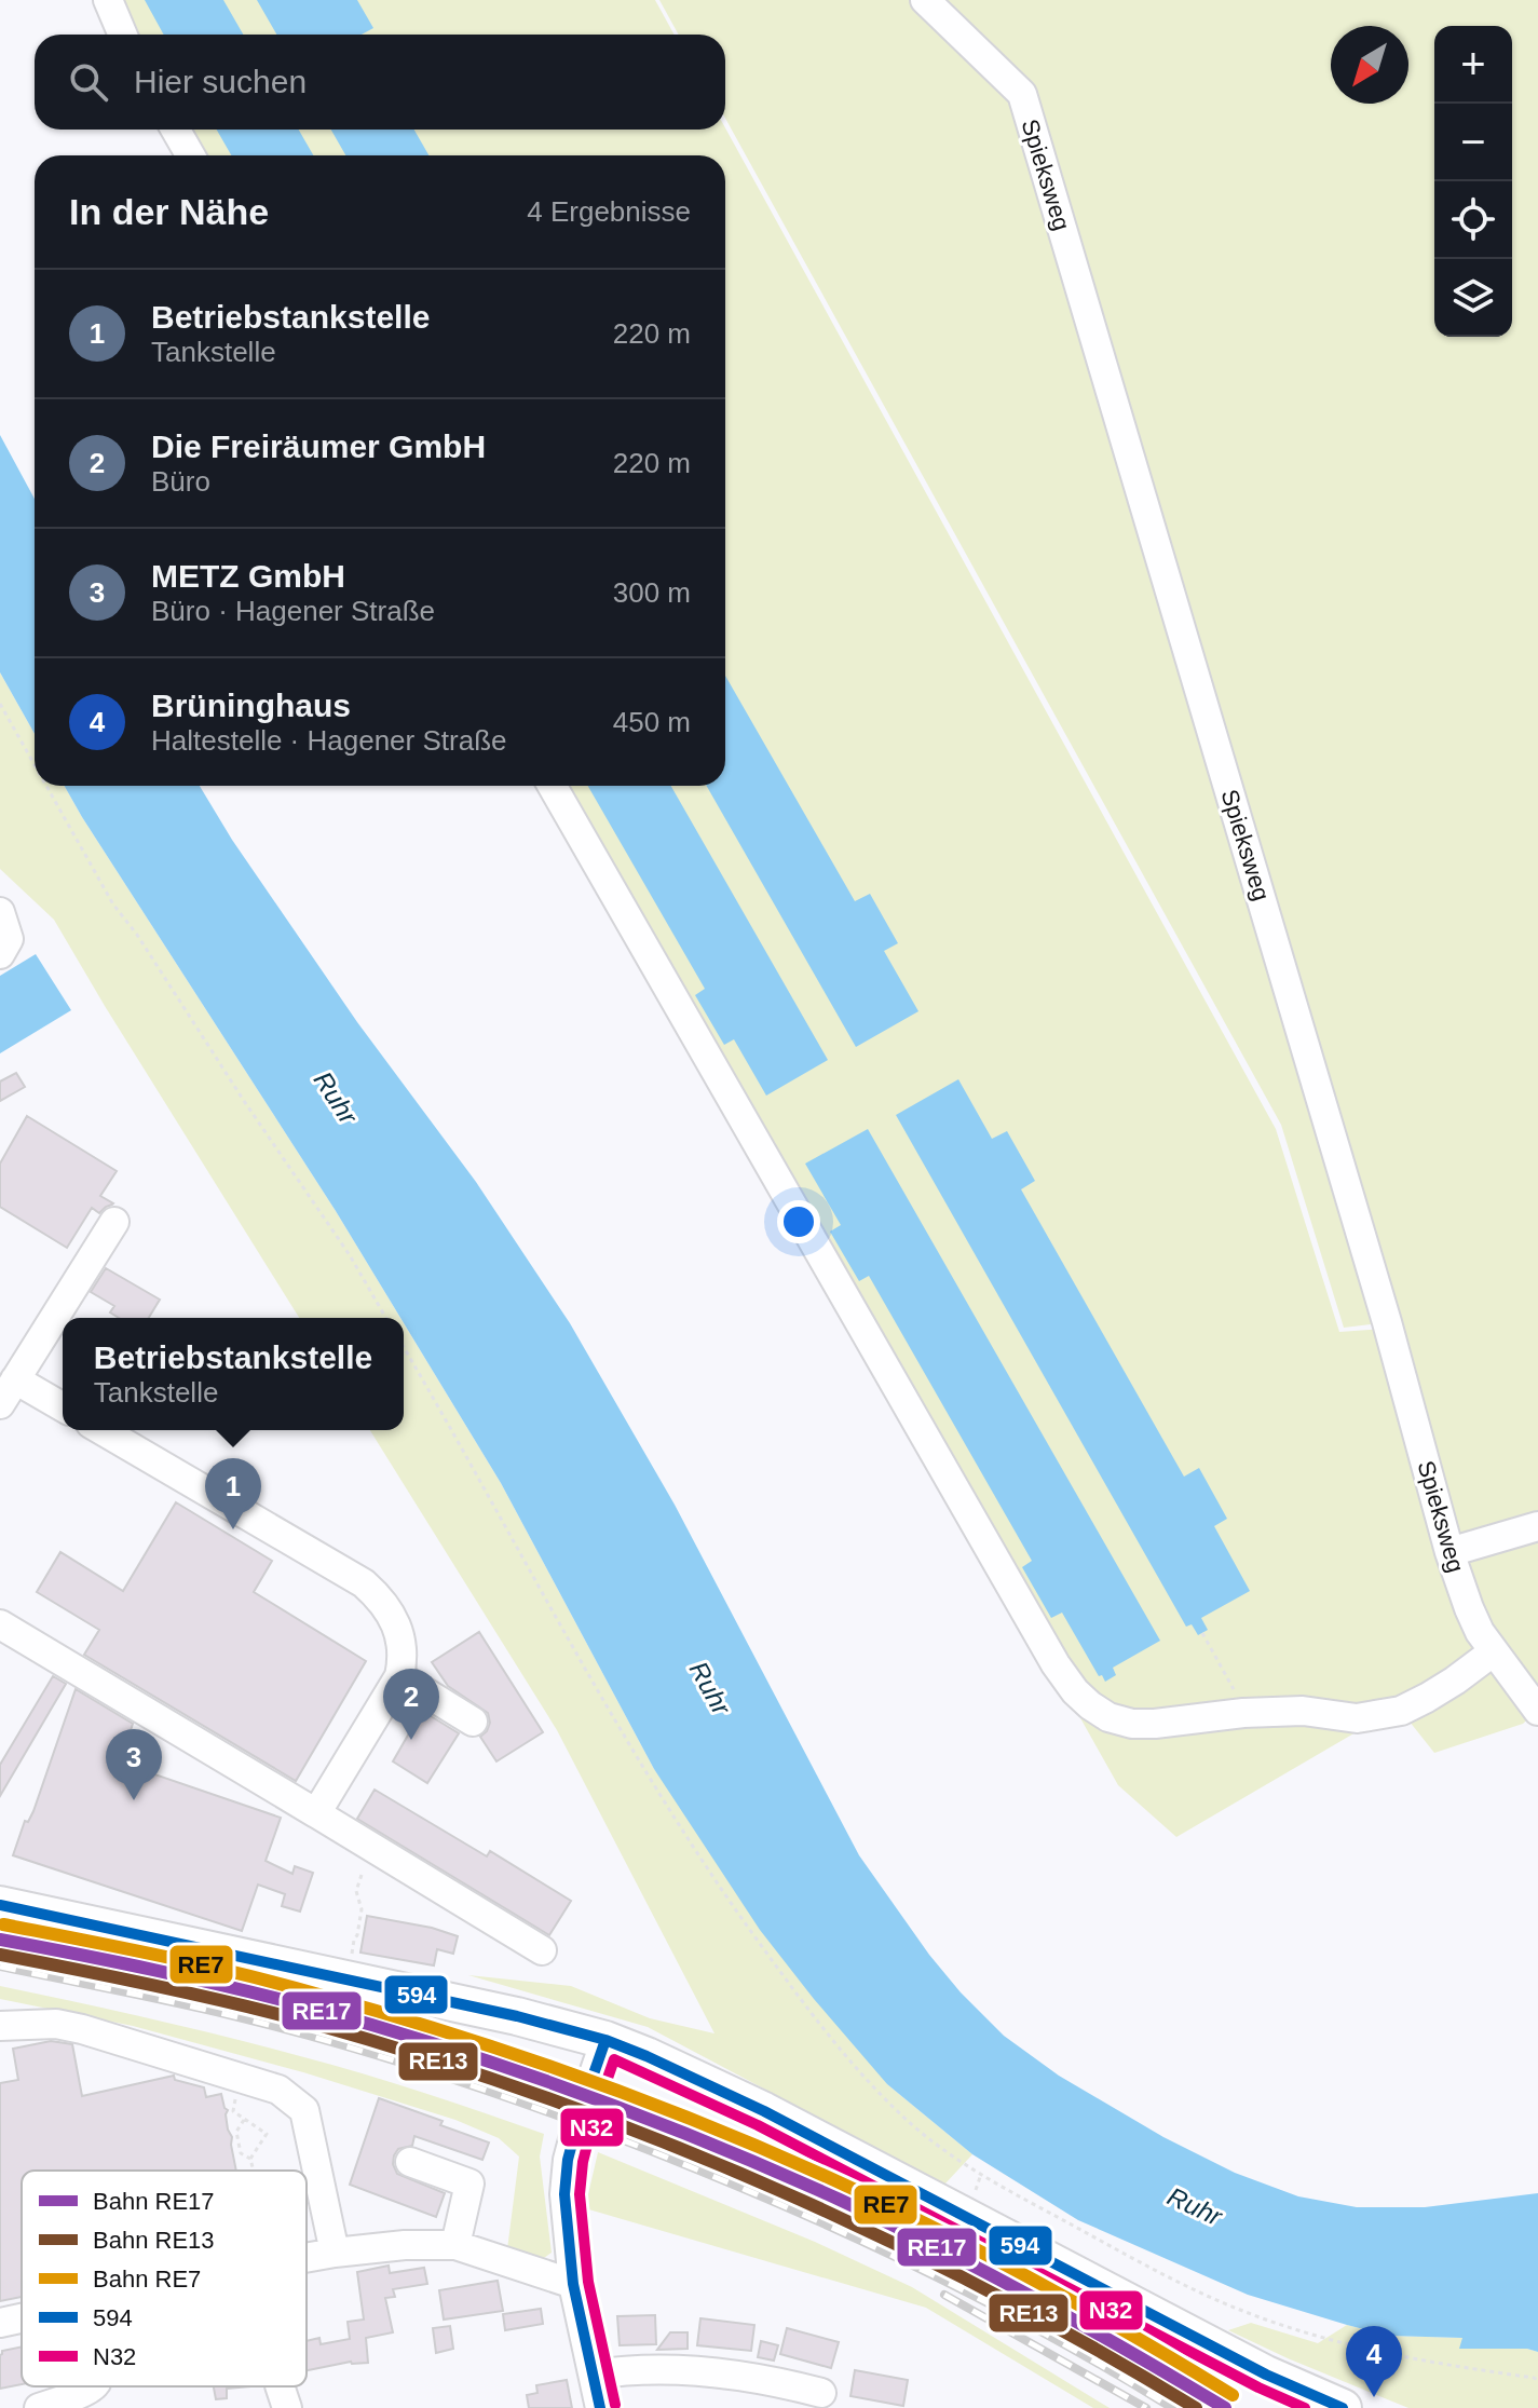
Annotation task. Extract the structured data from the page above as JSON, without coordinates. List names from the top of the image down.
{
  "streets": {
    "street": ["Spieksweg"]
  },
  "water": ["Ruhr"],
  "lines": [
    "transit line 594",
    "rail line RE7",
    "rail line RE17",
    "rail line RE13",
    "transit line N32"
  ],
  "legend": [
    "Bahn RE17",
    "Bahn RE13",
    "Bahn RE7",
    "594",
    "N32"
  ],
  "north": "bottom left",
  "page": {
    "map_buttons": ["+", "−"],
    "search": "Hier suchen",
    "heading": ["In der Nähe", "4 Ergebnisse"],
    "list": [
      {
        "mark": "1",
        "name": "Betriebstankstelle",
        "note": "Tankstelle",
        "value": "220 m"
      },
      {
        "mark": "2",
        "name": "Die Freiräumer GmbH",
        "note": "Büro",
        "value": "220 m"
      },
      {
        "mark": "3",
        "name": "METZ GmbH",
        "note": "Büro · Hagener Straße",
        "value": "300 m"
      },
      {
        "mark": "4",
        "name": "Brüninghaus",
        "note": "Haltestelle · Hagener Straße",
        "value": "450 m"
      }
    ],
    "popup": ["Betriebstankstelle", "Tankstelle"],
    "pins": [
      "1",
      "2",
      "3",
      "4"
    ]
  }
}
